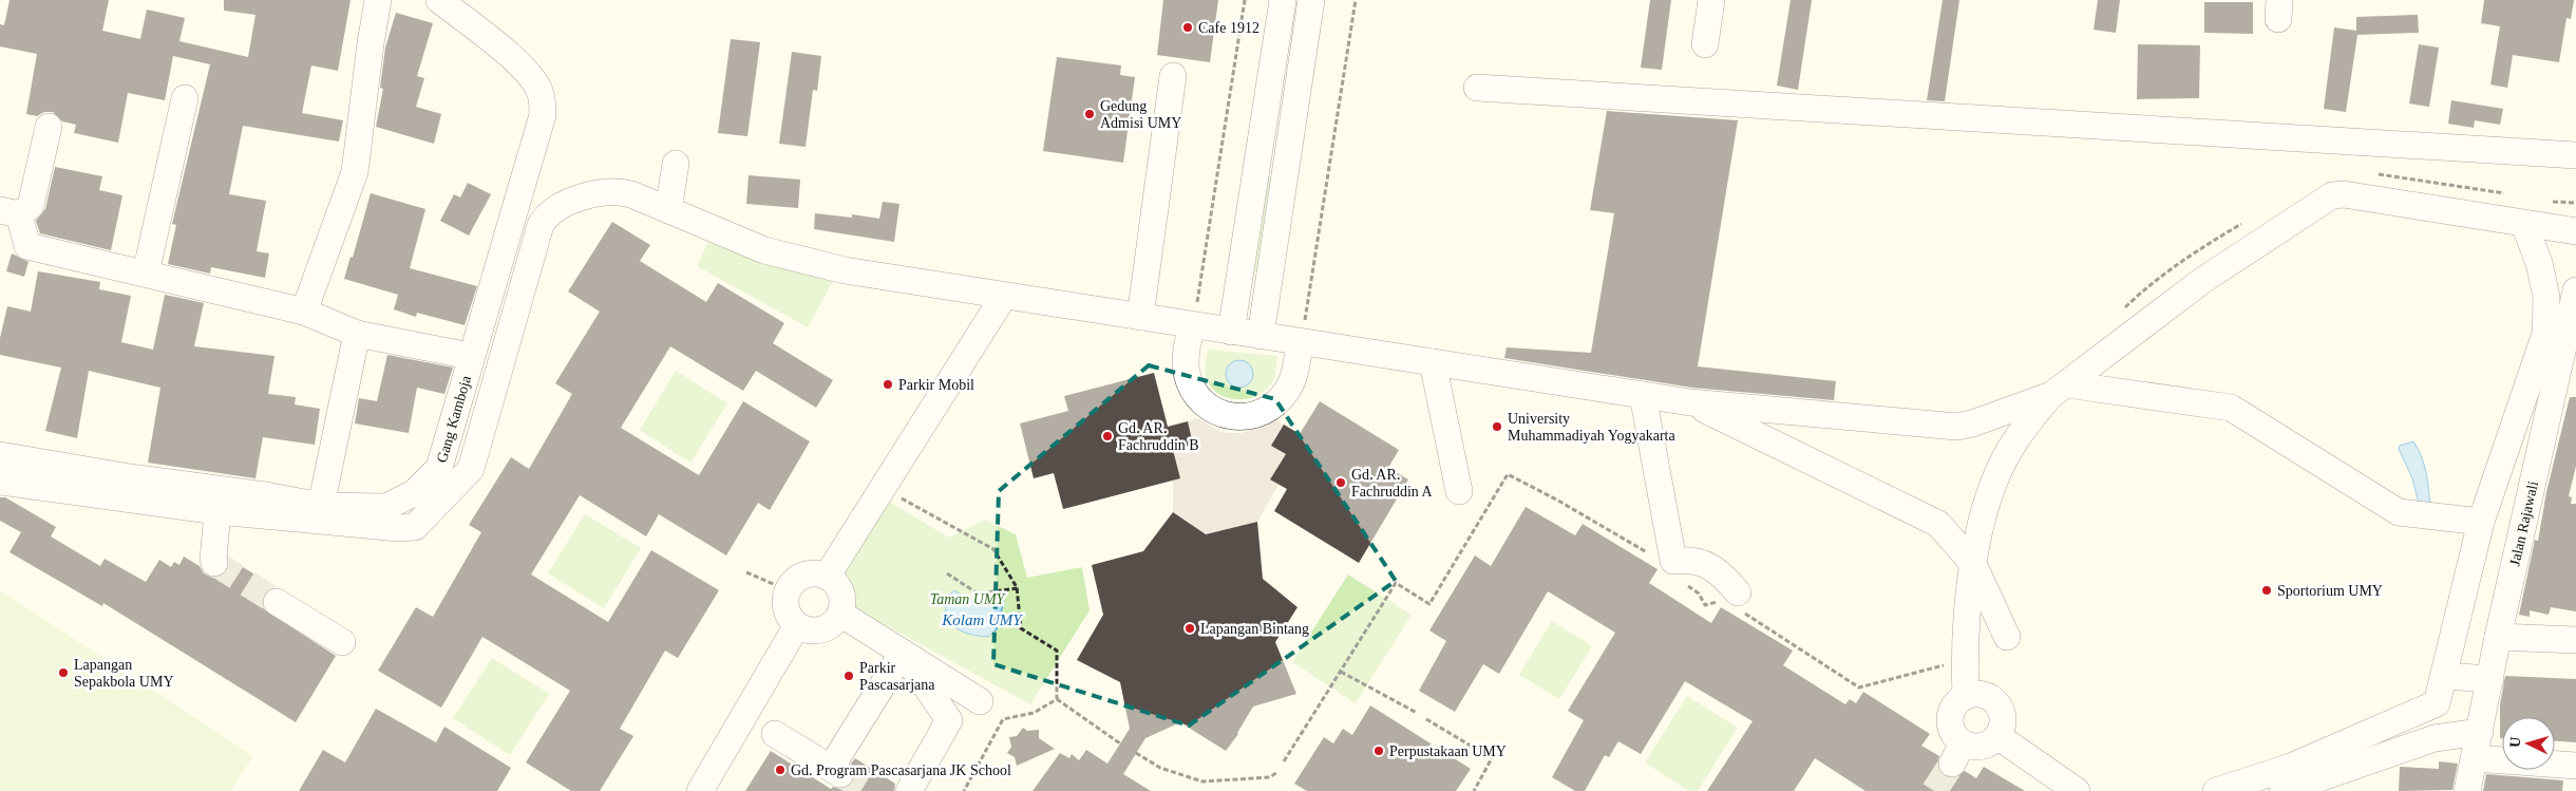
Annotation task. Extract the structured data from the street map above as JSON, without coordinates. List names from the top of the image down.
{
  "streets": {
    "street": ["Gang Kamboja", "Jalan Rajawali"]
  },
  "water": ["Kolam UMY"],
  "parks": ["Taman UMY"],
  "places": [
    "Cafe 1912",
    "Gedung Admisi UMY",
    "Parkir Mobil",
    "University Muhammadiyah Yogyakarta",
    "Gd. AR. Fachruddin B",
    "Gd. AR. Fachruddin A",
    "Sportorium UMY",
    "Lapangan Bintang",
    "Lapangan Sepakbola UMY",
    "Parkir Pascasarjana",
    "Perpustakaan UMY",
    "Gd. Program Pascasarjana JK School"
  ],
  "north": "left"
}
